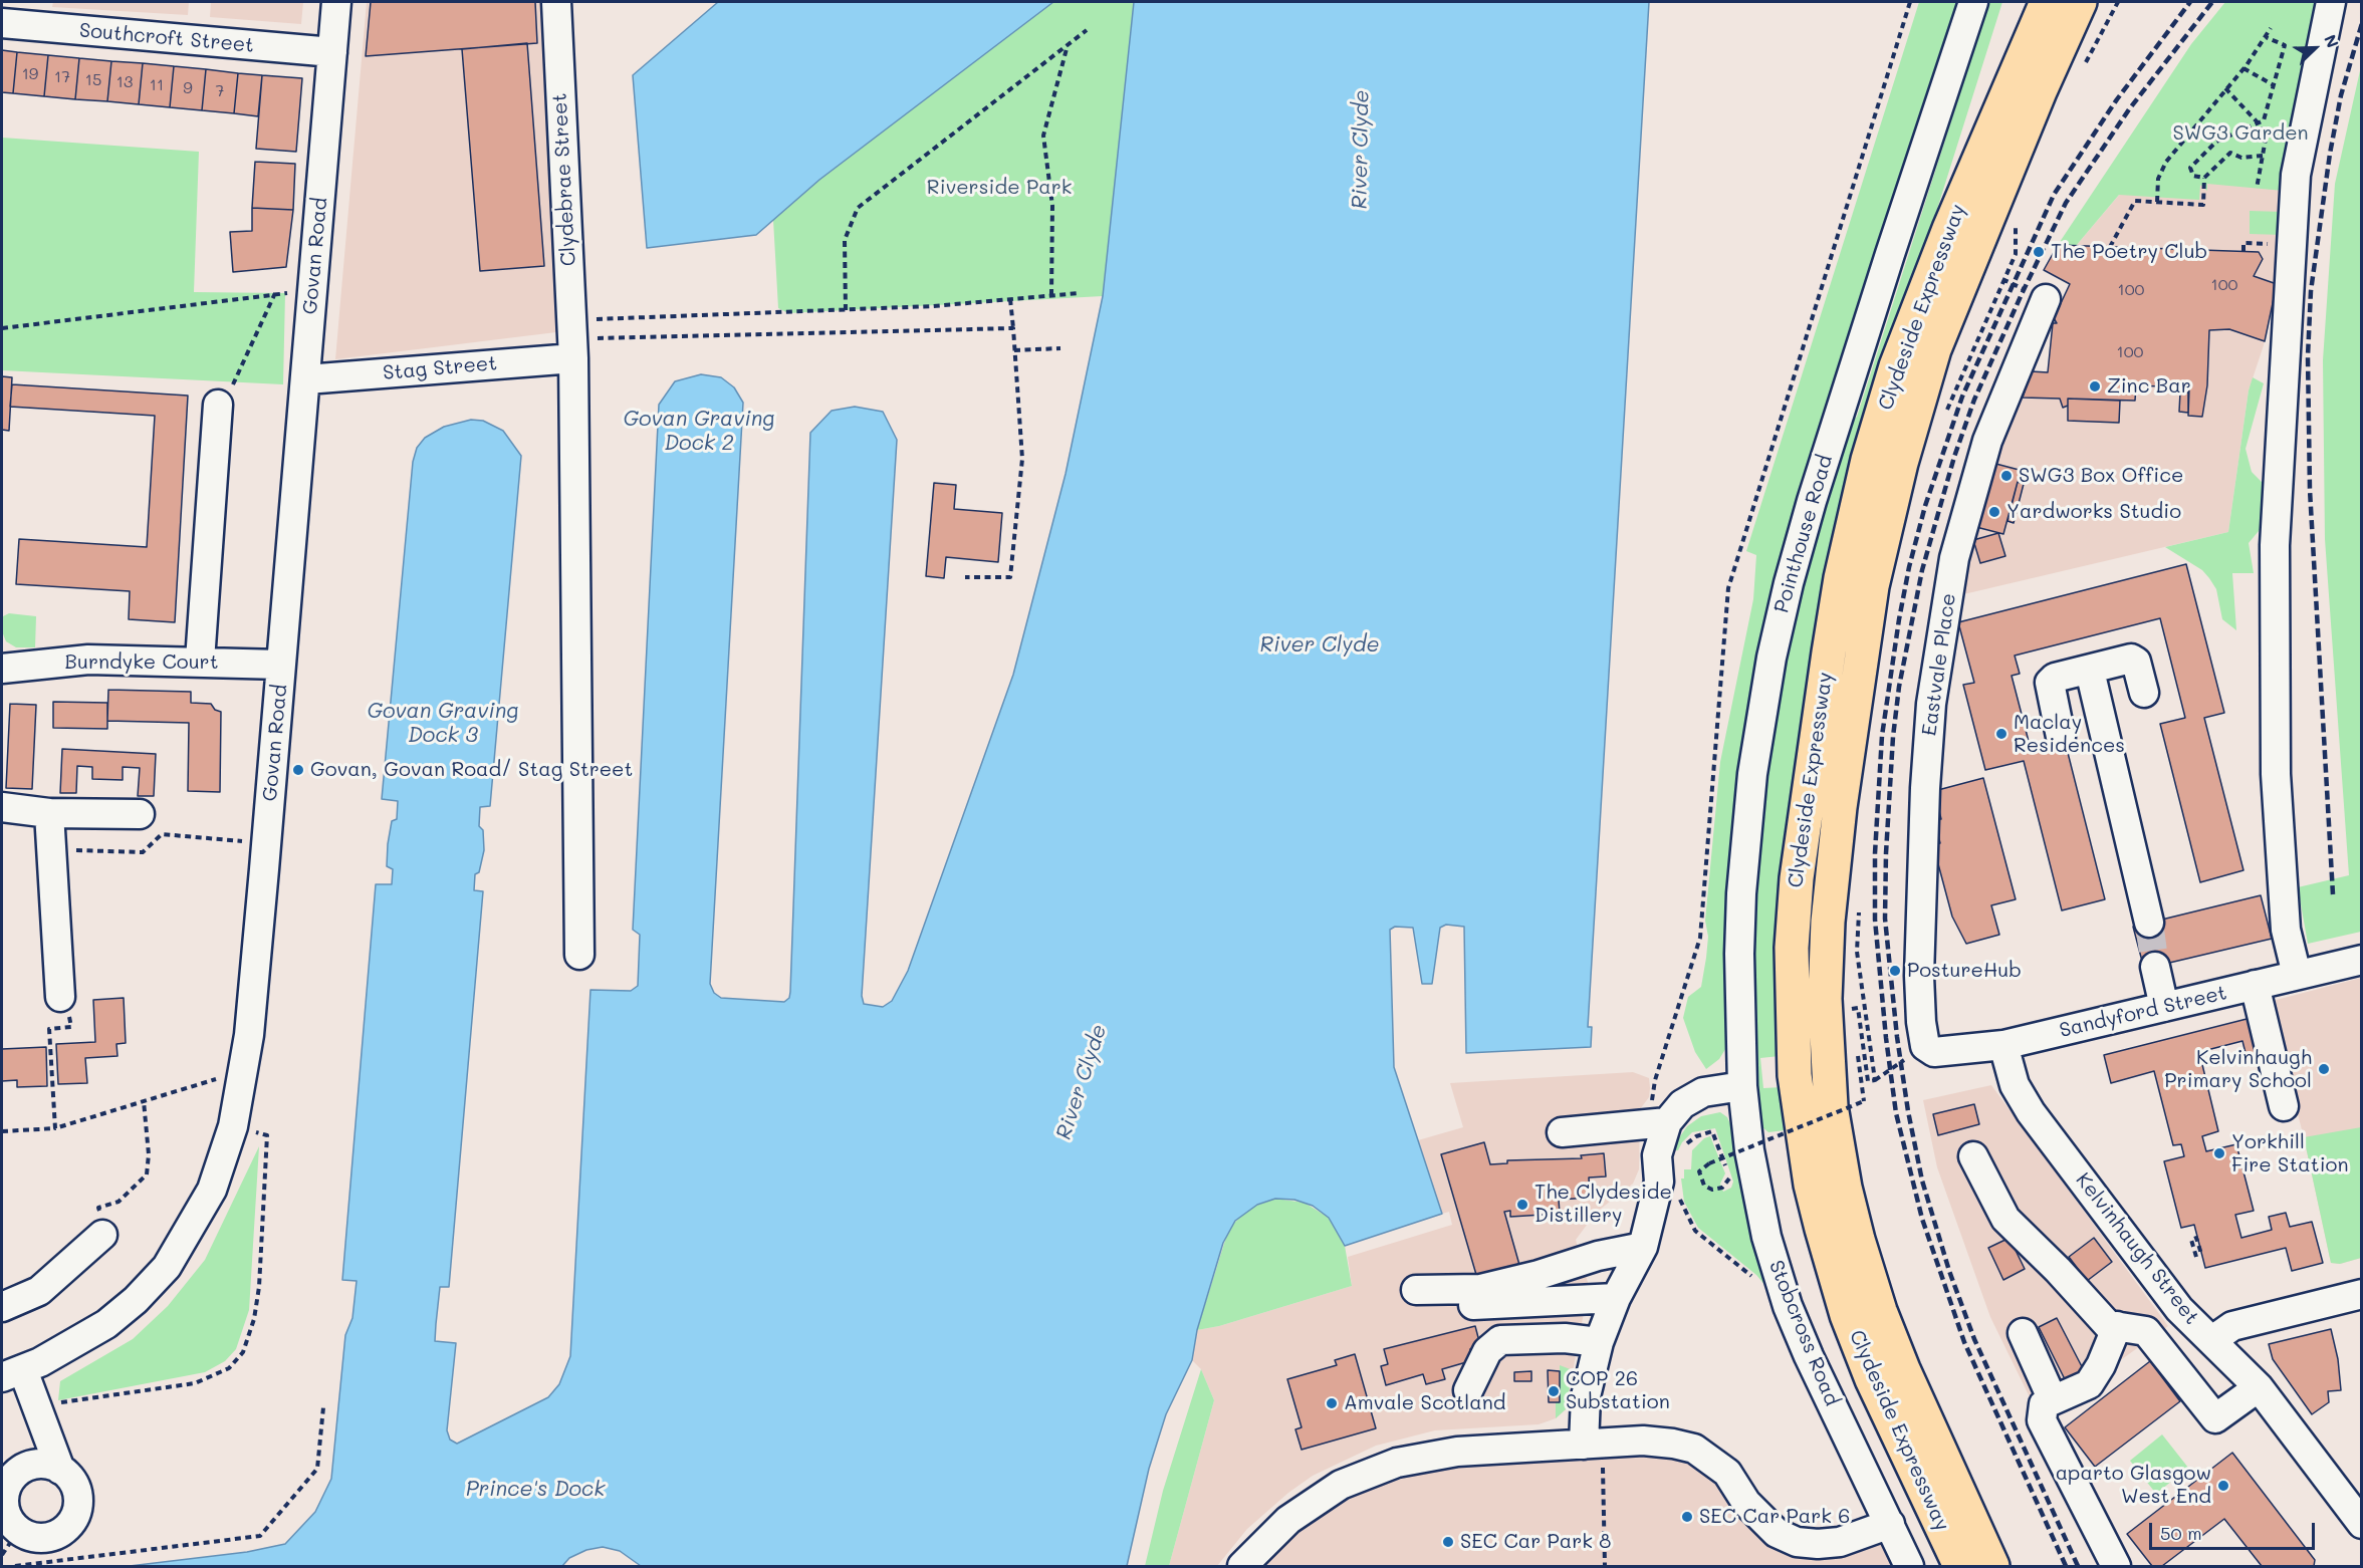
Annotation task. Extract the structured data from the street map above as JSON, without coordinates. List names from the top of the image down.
{
  "streets": {
    "main road": ["Clydeside Expressway"],
    "street": [
      "Southcroft Street",
      "Clydebrae Street",
      "Govan Road",
      "Stag Street",
      "Pointhouse Road",
      "Burndyke Court",
      "Eastvale Place",
      "Sandyford Street",
      "Kelvinhaugh Street",
      "Stobcross Road"
    ]
  },
  "crossings": [
    ["Southcroft Street", "Govan Road"],
    ["Clydebrae Street", "Stag Street"],
    ["Govan Road", "Stag Street"],
    ["Govan Road", "Burndyke Court"],
    ["Pointhouse Road", "Stobcross Road"],
    ["Eastvale Place", "Sandyford Street"],
    ["Sandyford Street", "Kelvinhaugh Street"]
  ],
  "water": [
    "River Clyde",
    "Govan Graving Dock 2",
    "Govan Graving Dock 3",
    "Prince's Dock"
  ],
  "parks": ["SWG3 Garden", "Riverside Park"],
  "places": [
    "The Poetry Club",
    "Zinc Bar",
    "SWG3 Box Office",
    "Yardworks Studio",
    "Maclay Residences",
    "Govan, Govan Road/ Stag Street",
    "PostureHub",
    "Kelvinhaugh Primary School",
    "Yorkhill Fire Station",
    "The Clydeside Distillery",
    "COP 26 Substation",
    "Amvale Scotland",
    "aparto Glasgow West End",
    "SEC Car Park 6",
    "SEC Car Park 8"
  ],
  "house_numbers": [
    "19",
    "17",
    "15",
    "13",
    "11",
    "9",
    "7",
    "100",
    "100",
    "100"
  ],
  "scale_bar": "50 m",
  "north": "top right"
}
